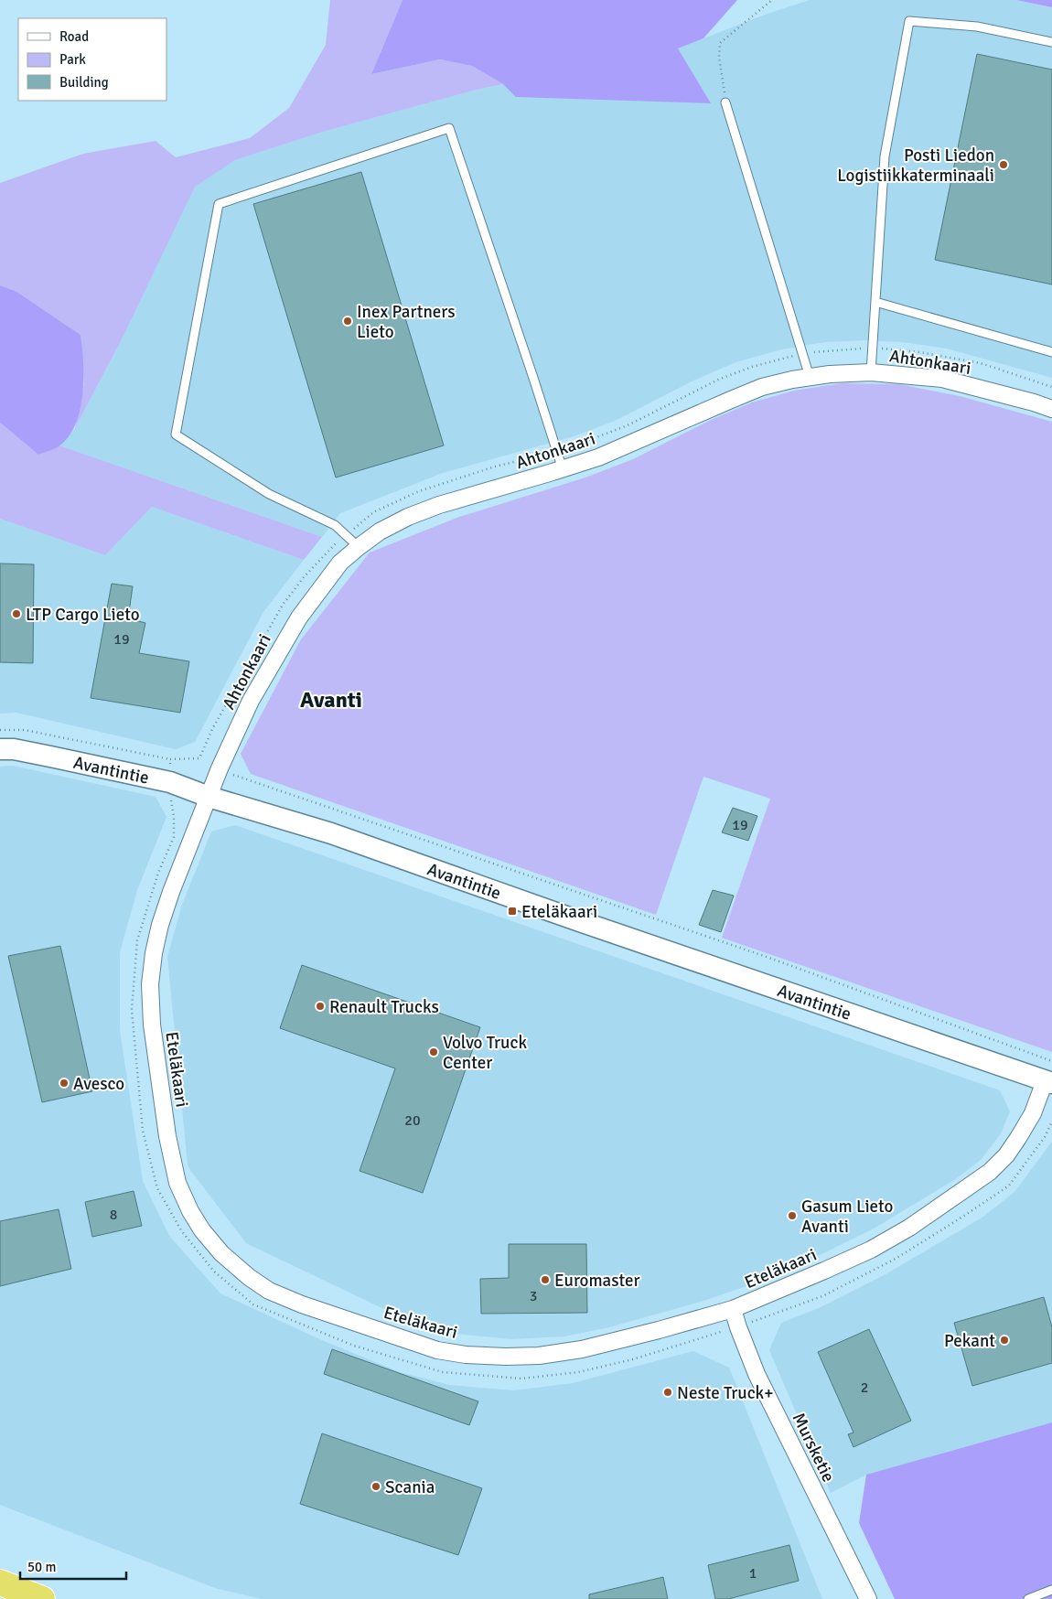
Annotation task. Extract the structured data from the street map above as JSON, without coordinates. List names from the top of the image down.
{
  "streets": {
    "street": [
      "Ahtonkaari",
      "Avantintie",
      "Eteläkaari",
      "Mursketie"
    ]
  },
  "crossings": [
    ["Ahtonkaari", "Avantintie"],
    ["Ahtonkaari", "Eteläkaari"],
    ["Avantintie", "Eteläkaari"],
    ["Eteläkaari", "Mursketie"]
  ],
  "districts": ["Avanti"],
  "places": {
    "other": [
      "Posti Liedon Logistiikkaterminaali",
      "Inex Partners Lieto",
      "LTP Cargo Lieto",
      "Renault Trucks",
      "Volvo Truck Center",
      "Avesco",
      "Gasum Lieto Avanti",
      "Euromaster",
      "Pekant",
      "Neste Truck+",
      "Scania"
    ],
    "transit": ["Eteläkaari"]
  },
  "house_numbers": [
    "19",
    "19",
    "20",
    "8",
    "3",
    "2",
    "1"
  ],
  "legend": ["Road", "Park", "Building"],
  "scale_bar": "50 m"
}
